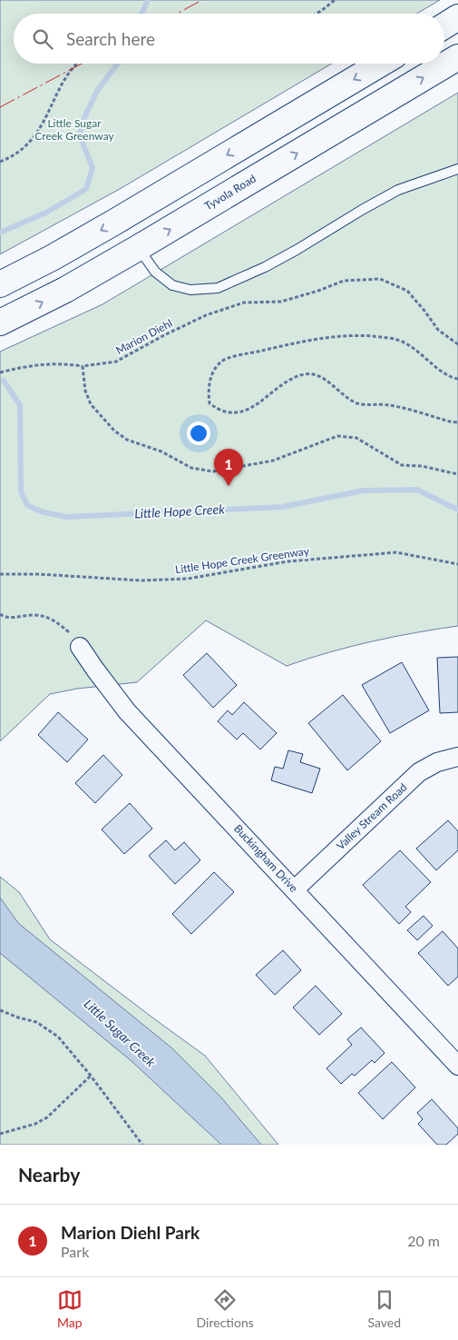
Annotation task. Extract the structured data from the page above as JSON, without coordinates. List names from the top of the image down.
{
  "streets": {
    "main road": ["Tyvola Road"],
    "street": ["Valley Stream Road", "Buckingham Drive"],
    "path": ["Marion Diehl", "Little Hope Creek Greenway"]
  },
  "crossings": [
    ["Valley Stream Road", "Buckingham Drive"]
  ],
  "water": ["Little Hope Creek", "Little Sugar Creek"],
  "parks": ["Little Sugar Creek Greenway"],
  "page": {
    "search": "Search here",
    "pins": "1",
    "heading": "Nearby",
    "list": [
      {
        "mark": "1",
        "name": "Marion Diehl Park",
        "note": "Park",
        "value": "20 m"
      }
    ],
    "nav": ["Map", "Directions", "Saved"]
  }
}
